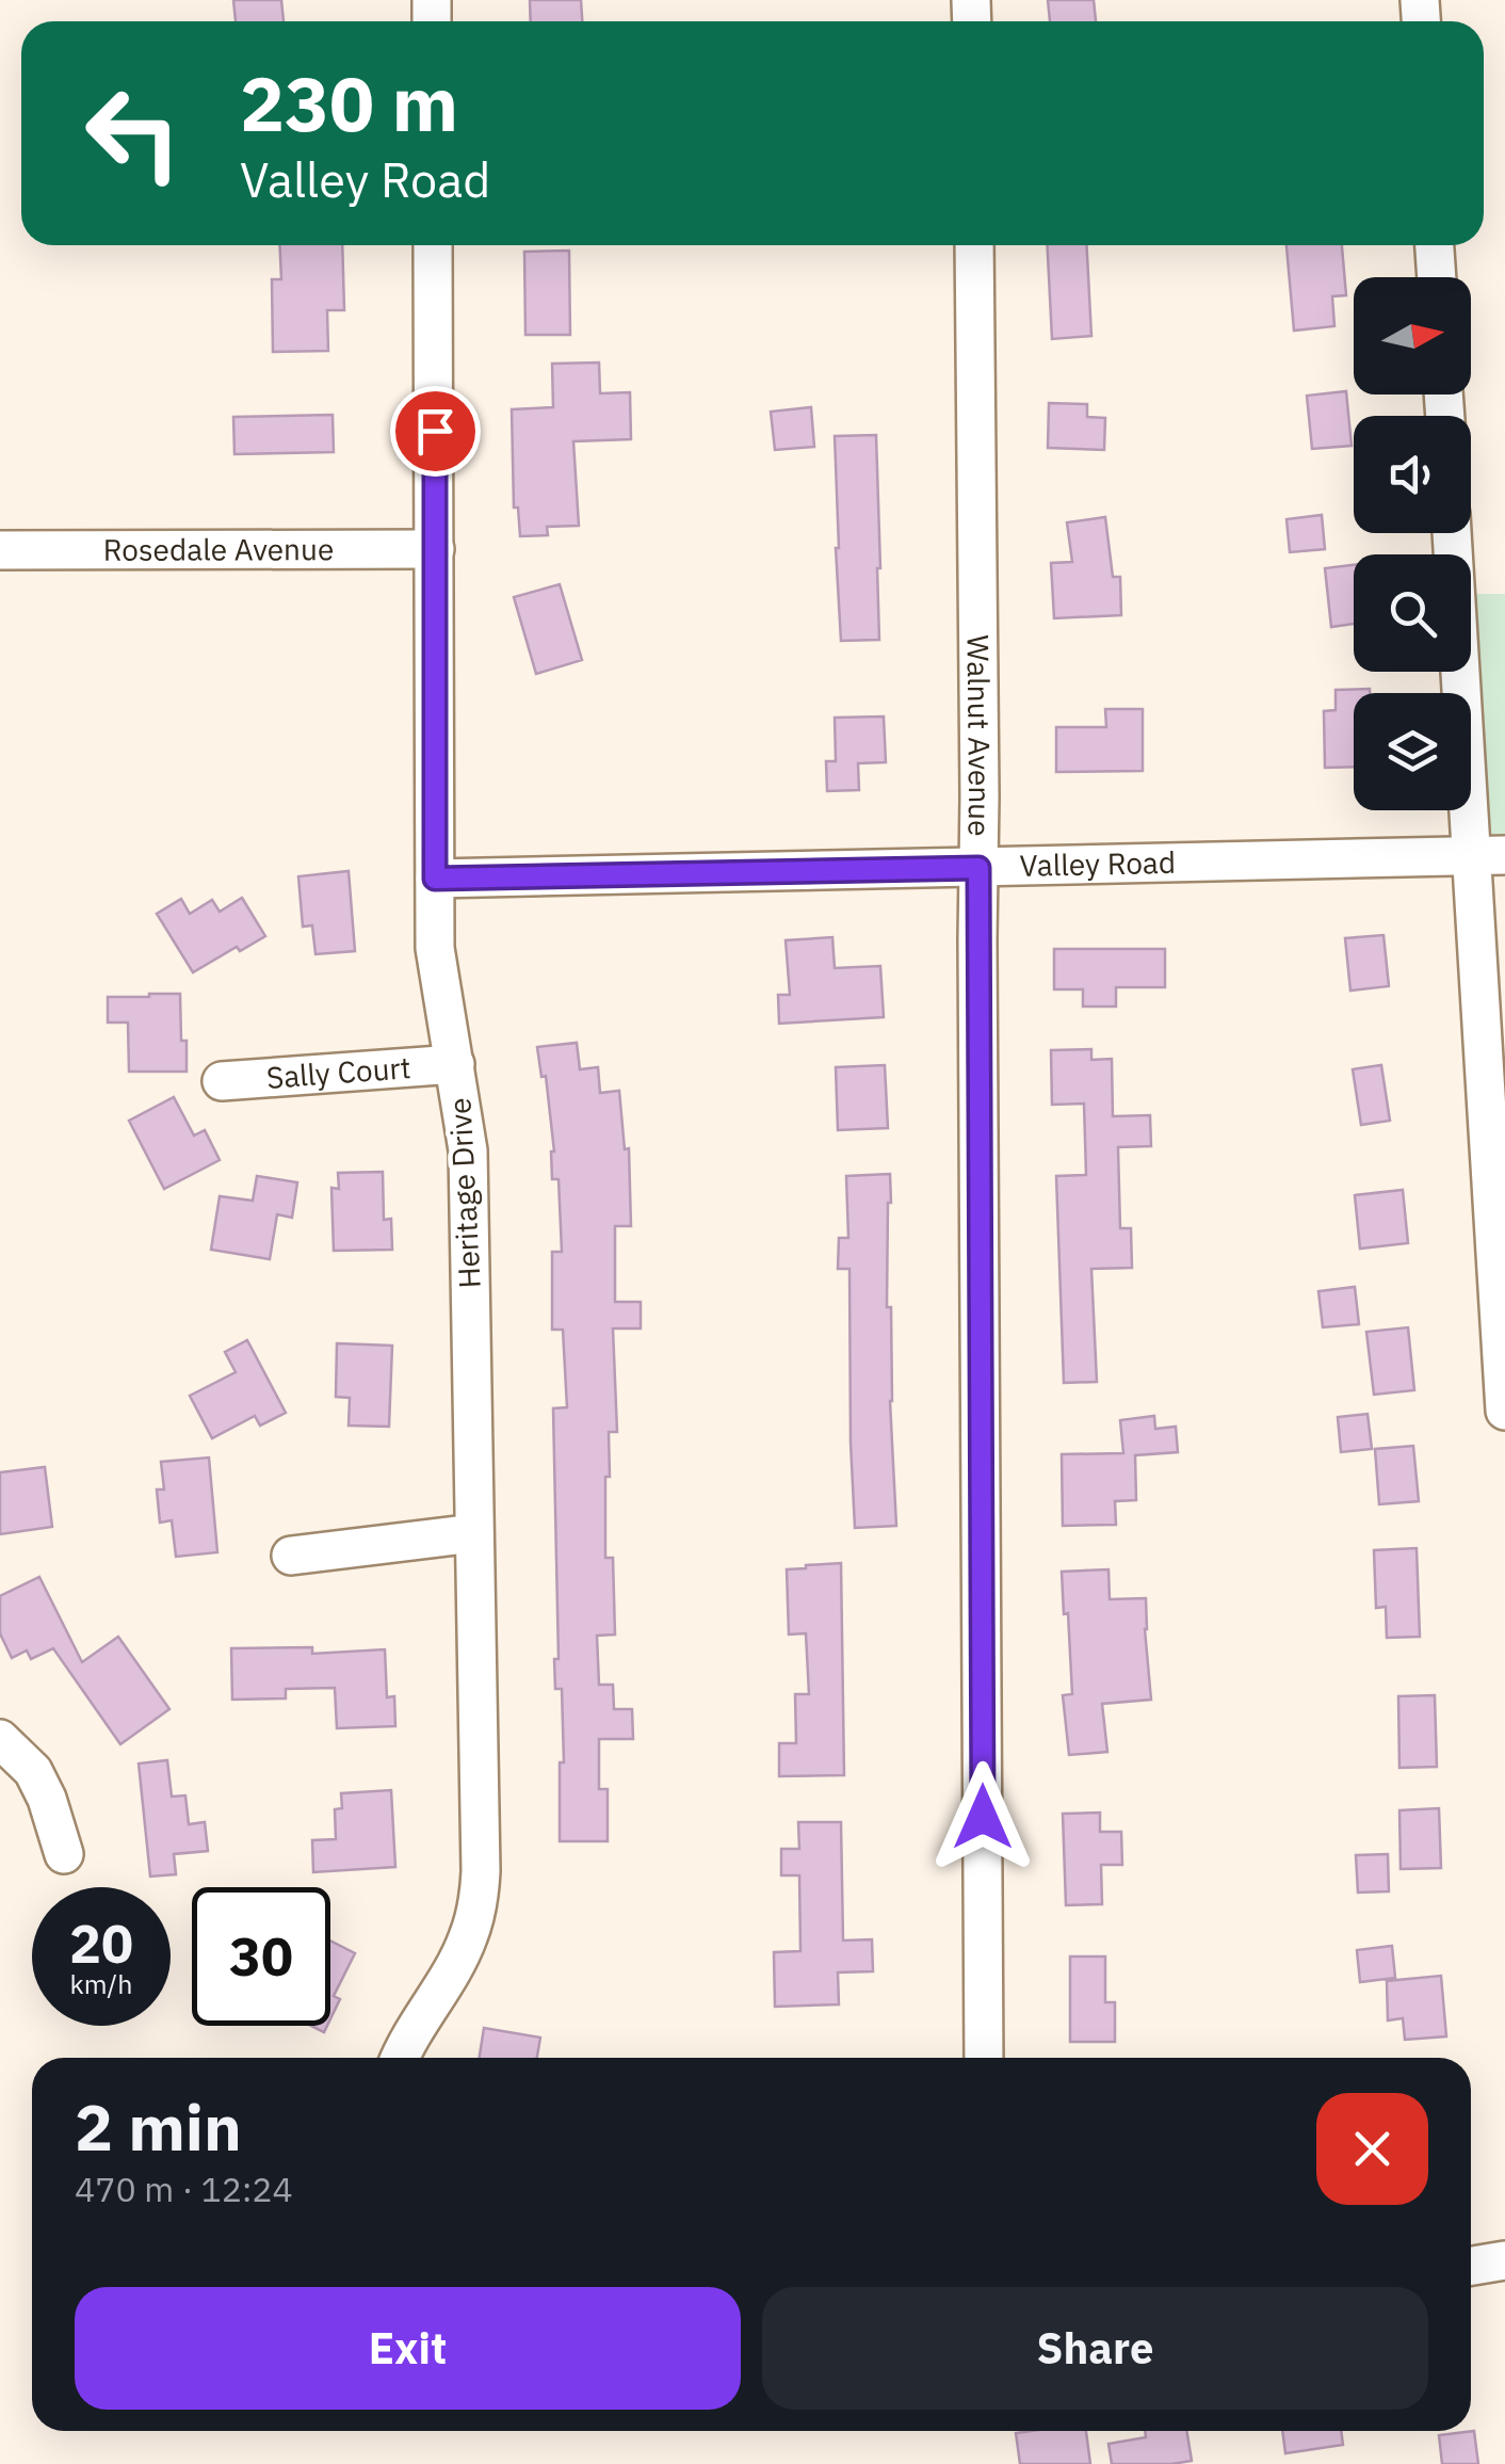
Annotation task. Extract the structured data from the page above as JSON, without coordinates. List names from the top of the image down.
{
  "streets": {
    "street": [
      "Rosedale Avenue",
      "Walnut Avenue",
      "Valley Road",
      "Sally Court",
      "Heritage Drive"
    ]
  },
  "crossings": [
    ["Rosedale Avenue", "Heritage Drive"],
    ["Walnut Avenue", "Valley Road"],
    ["Valley Road", "Heritage Drive"],
    ["Sally Court", "Heritage Drive"]
  ],
  "north": "right",
  "page": {
    "turn": ["230 m", "Valley Road"],
    "speed": "20 km/h",
    "limit": "30",
    "heading": ["2 min", "470 m · 12:24"],
    "buttons": ["Exit", "Share"]
  }
}
